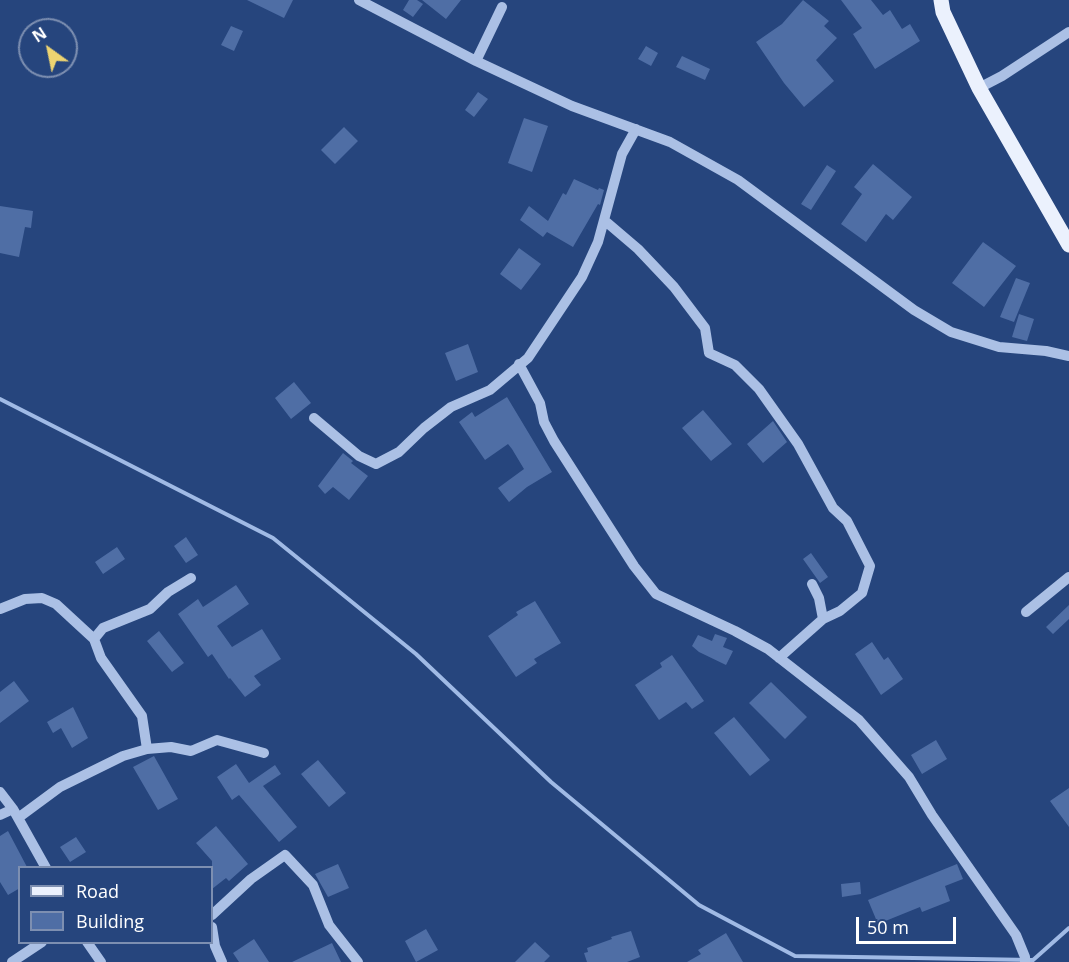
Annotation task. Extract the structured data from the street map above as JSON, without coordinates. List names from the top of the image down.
{
  "legend": ["Road", "Building"],
  "scale_bar": "50 m",
  "north": "top left"
}
